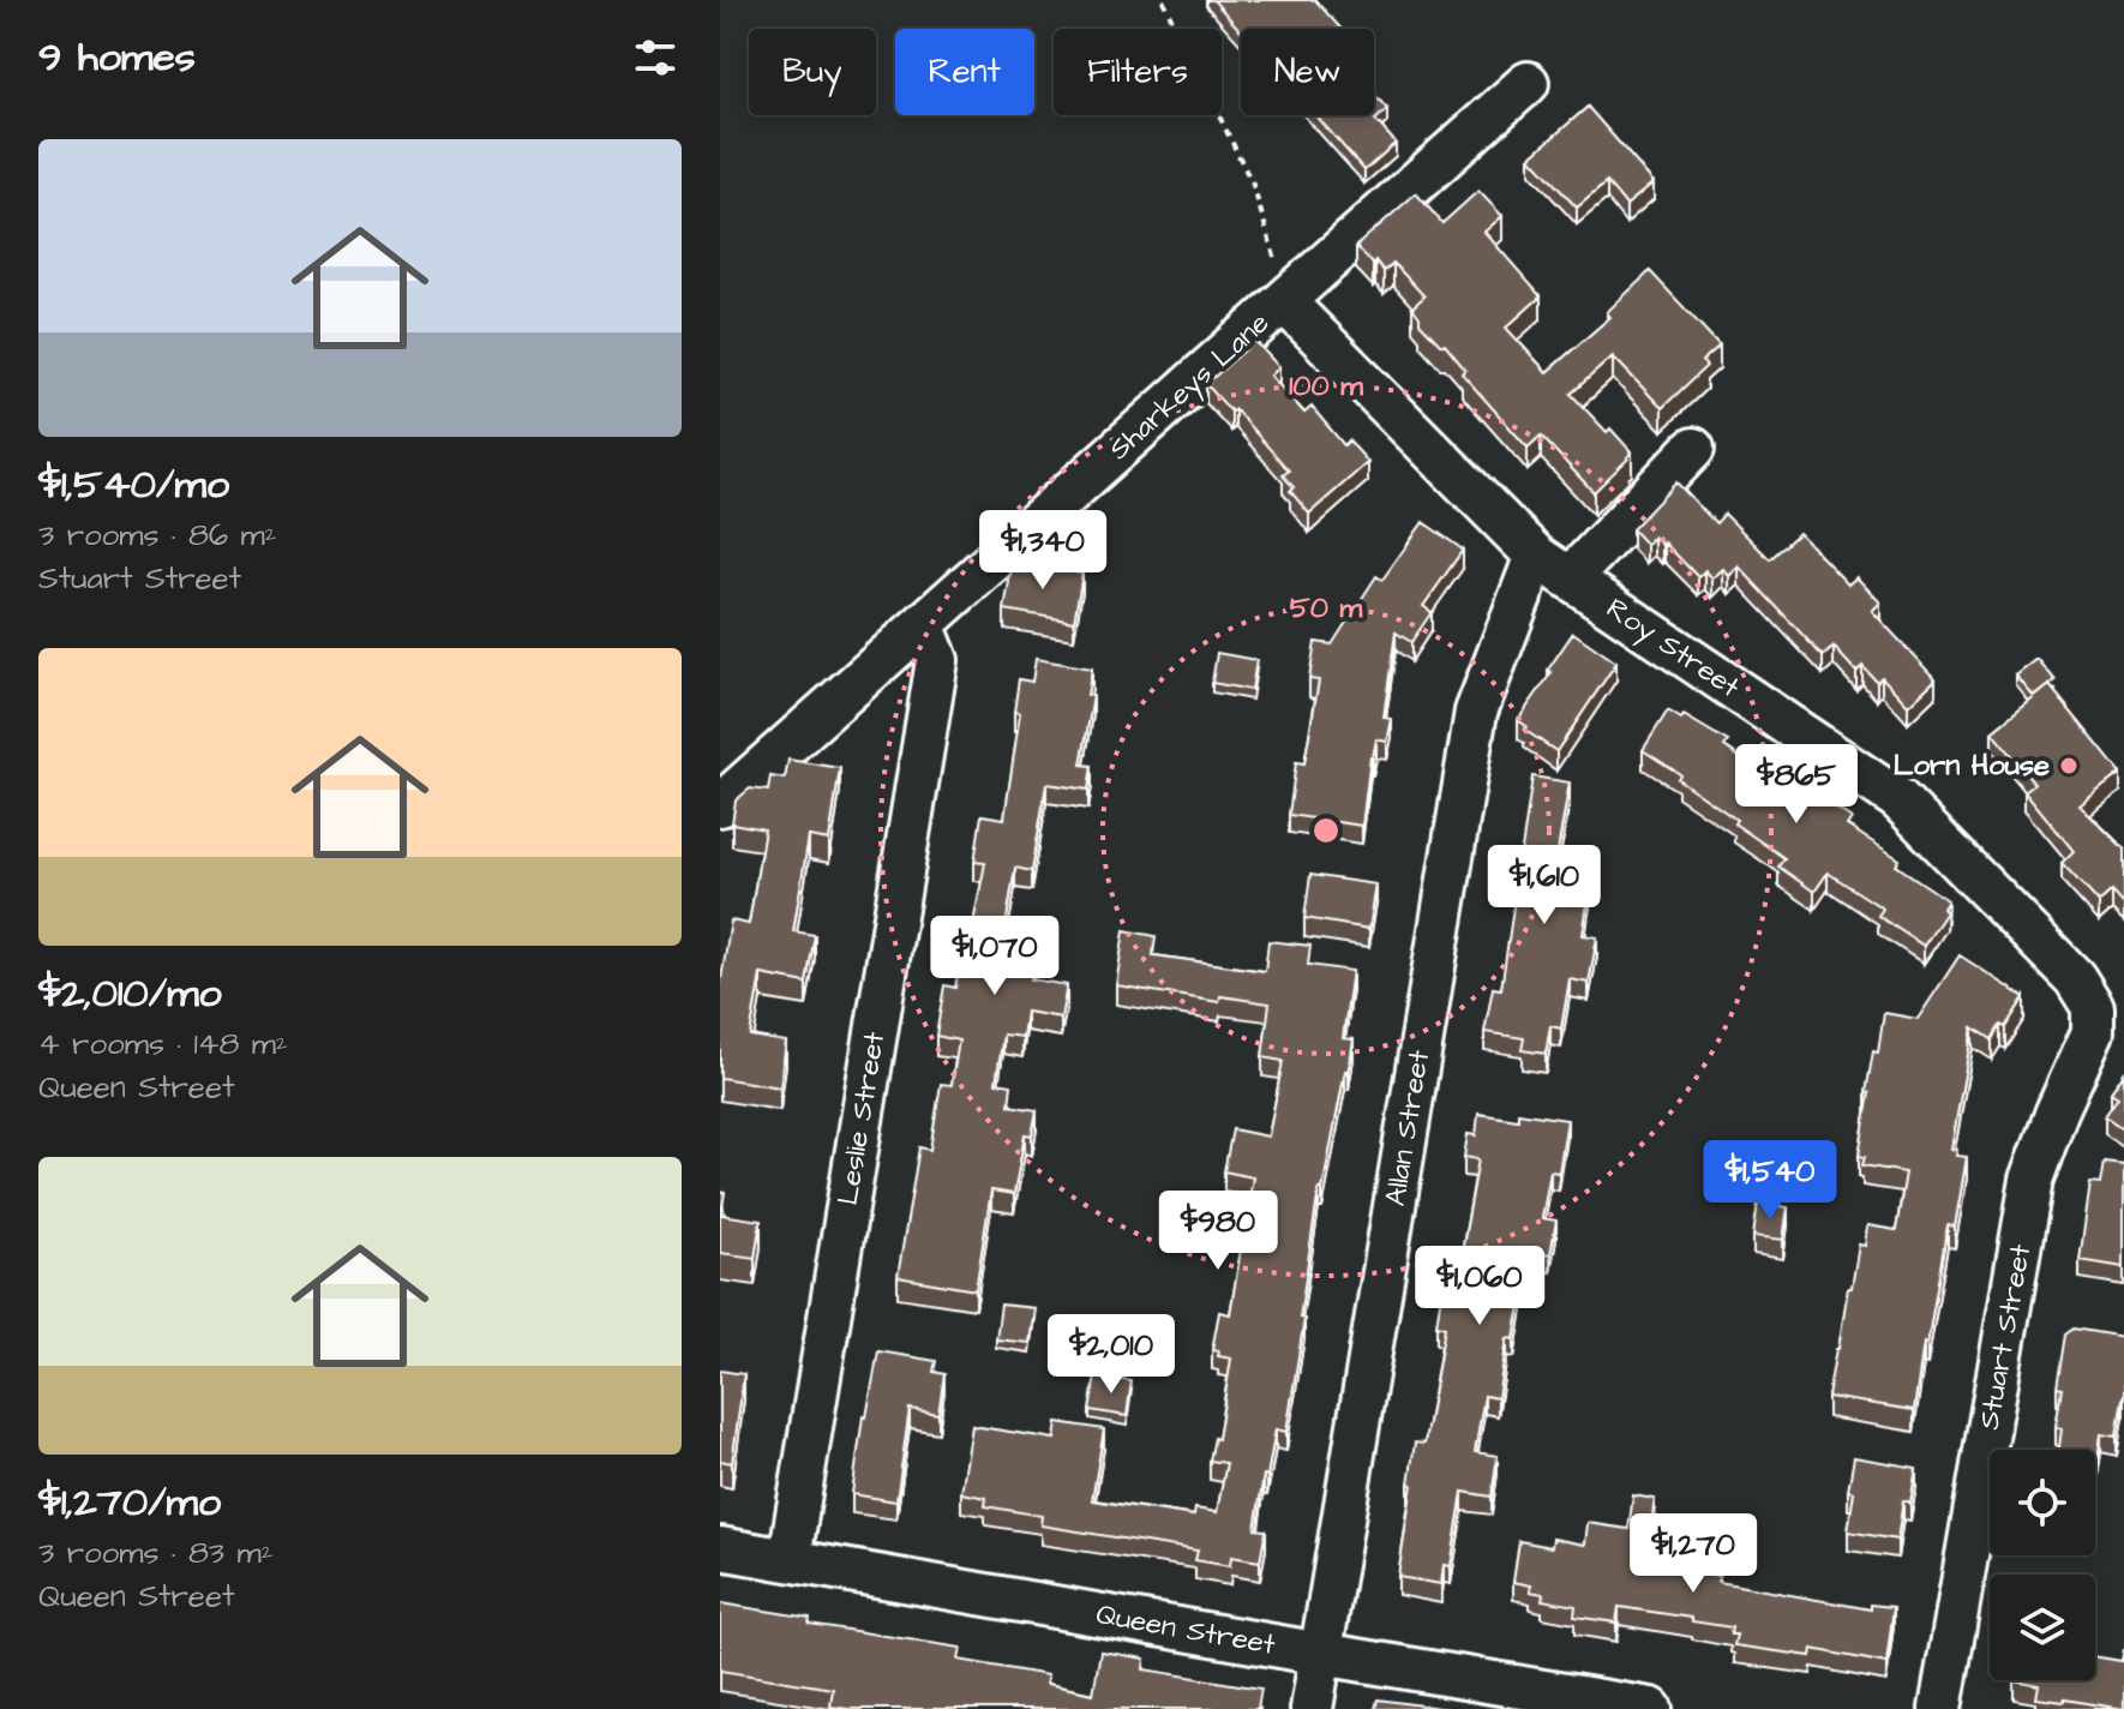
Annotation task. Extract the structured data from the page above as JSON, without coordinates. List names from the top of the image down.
{
  "streets": {
    "street": [
      "Sharkeys Lane",
      "Roy Street",
      "Leslie Street",
      "Allan Street",
      "Stuart Street",
      "Queen Street"
    ]
  },
  "crossings": [
    ["Sharkeys Lane", "Roy Street"],
    ["Sharkeys Lane", "Leslie Street"],
    ["Roy Street", "Allan Street"],
    ["Roy Street", "Stuart Street"],
    ["Leslie Street", "Queen Street"],
    ["Allan Street", "Queen Street"]
  ],
  "places": ["Lorn House"],
  "page": {
    "heading": "9 homes",
    "chip": [
      "Buy",
      "Rent",
      "Filters",
      "New"
    ],
    "list": [
      {
        "name": "$1,540/mo",
        "note": "3 rooms · 86 m² · Stuart Street"
      },
      {
        "name": "$2,010/mo",
        "note": "4 rooms · 148 m² · Queen Street"
      },
      {
        "name": "$1,270/mo",
        "note": "3 rooms · 83 m² · Queen Street"
      }
    ],
    "price": [
      "$1,340",
      "$865",
      "$1,610",
      "$1,070",
      "$1,540",
      "$980",
      "$1,060",
      "$2,010",
      "$1,270"
    ]
  },
  "rings": ["100 m", "50 m"]
}
